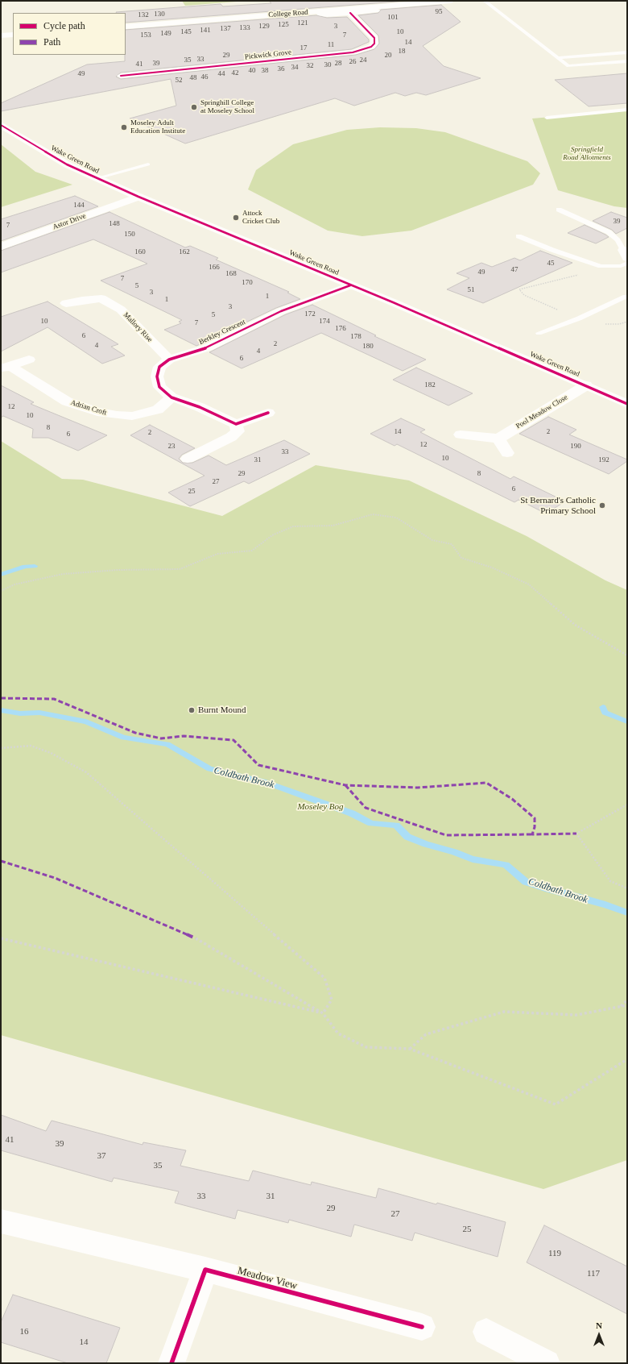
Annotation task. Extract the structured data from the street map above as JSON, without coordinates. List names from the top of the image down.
{
  "streets": {
    "street": [
      "College Road",
      "Pickwick Grove",
      "Wake Green Road",
      "Astor Drive",
      "Mallory Rise",
      "Berkley Crescent",
      "Adrian Croft",
      "Pool Meadow Close",
      "Meadow View"
    ]
  },
  "crossings": [
    ["Wake Green Road", "Astor Drive"],
    ["Wake Green Road", "Berkley Crescent"],
    ["Wake Green Road", "Pool Meadow Close"],
    ["Mallory Rise", "Berkley Crescent"],
    ["Berkley Crescent", "Adrian Croft"]
  ],
  "water": ["Coldbath Brook"],
  "parks": ["Springfield Road Allotments", "Moseley Bog"],
  "places": [
    "Springhill College at Moseley School",
    "Moseley Adult Education Institute",
    "Attock Cricket Club",
    "St Bernard's Catholic Primary School",
    "Burnt Mound"
  ],
  "house_numbers": [
    "95",
    "130",
    "132",
    "101",
    "121",
    "125",
    "129",
    "3",
    "133",
    "137",
    "141",
    "145",
    "10",
    "149",
    "153",
    "7",
    "14",
    "11",
    "17",
    "18",
    "29",
    "20",
    "33",
    "35",
    "24",
    "26",
    "39",
    "28",
    "41",
    "30",
    "32",
    "34",
    "36",
    "40",
    "38",
    "42",
    "49",
    "44",
    "46",
    "48",
    "52",
    "144",
    "39",
    "148",
    "7",
    "150",
    "160",
    "162",
    "45",
    "166",
    "47",
    "49",
    "168",
    "7",
    "170",
    "5",
    "51",
    "3",
    "1",
    "1",
    "3",
    "172",
    "5",
    "10",
    "174",
    "7",
    "176",
    "6",
    "178",
    "2",
    "4",
    "180",
    "4",
    "6",
    "182",
    "12",
    "10",
    "8",
    "14",
    "2",
    "2",
    "6",
    "12",
    "23",
    "190",
    "33",
    "10",
    "31",
    "192",
    "29",
    "8",
    "27",
    "6",
    "25",
    "41",
    "39",
    "37",
    "35",
    "33",
    "31",
    "29",
    "27",
    "25",
    "119",
    "117",
    "16",
    "14"
  ],
  "legend": ["Cycle path", "Path"],
  "north": "top"
}
